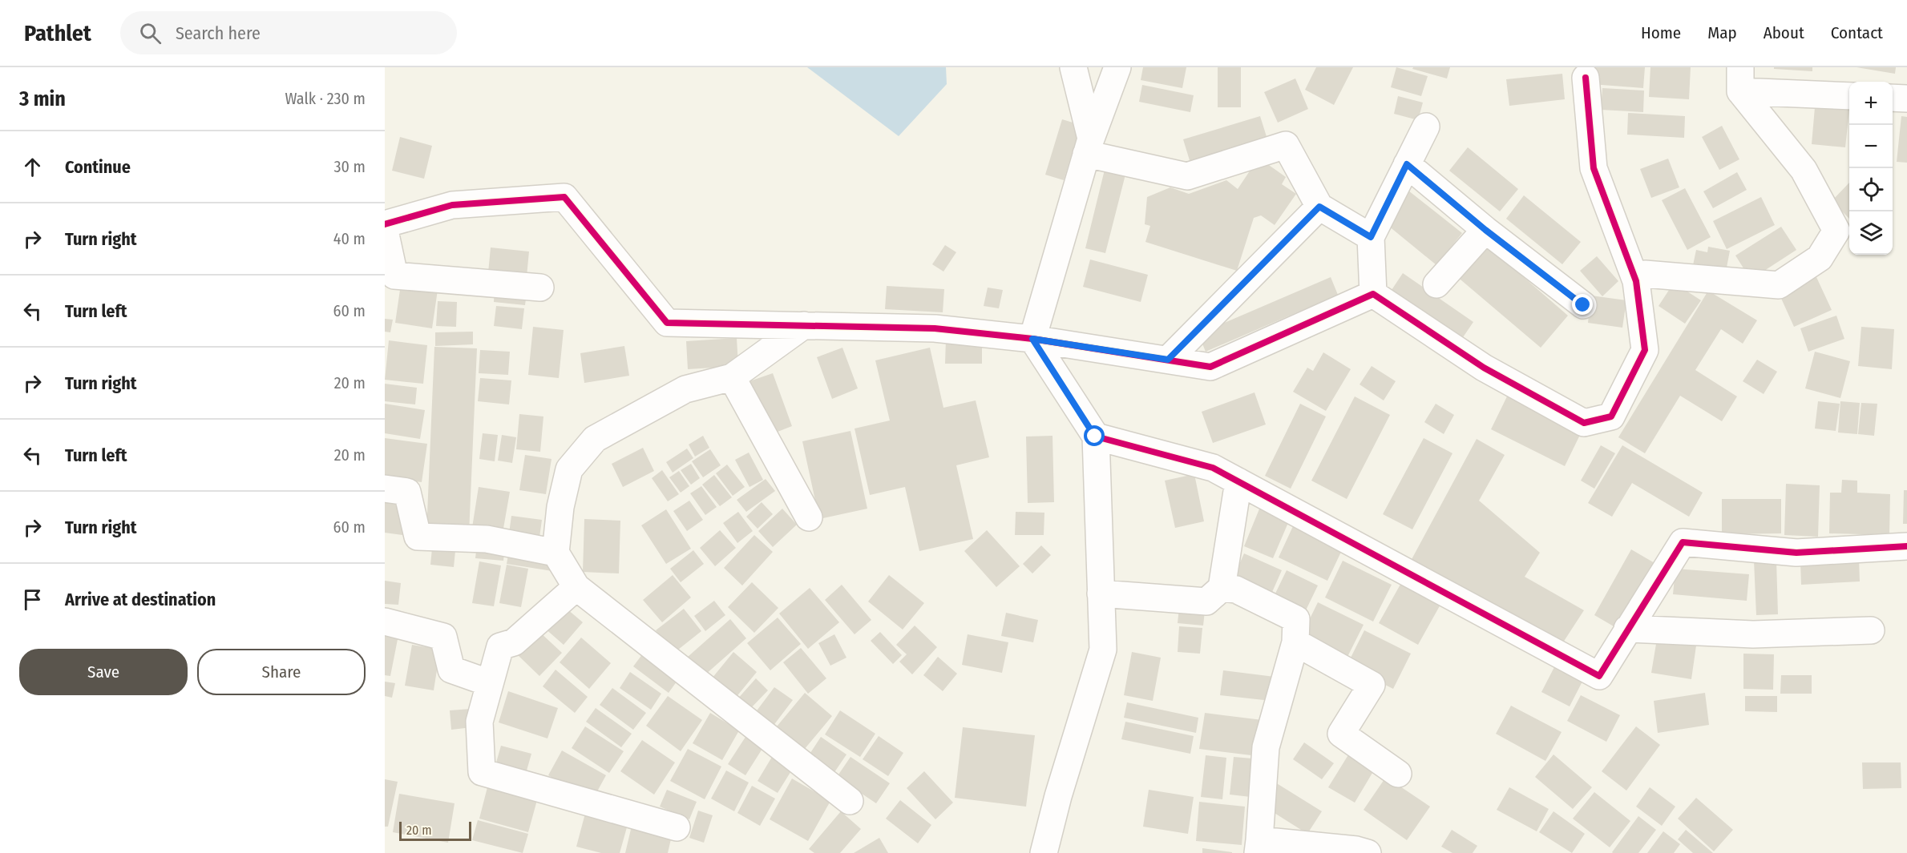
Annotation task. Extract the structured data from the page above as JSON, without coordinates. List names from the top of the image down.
{
  "scale_bar": "20 m",
  "page": {
    "header": "Pathlet",
    "search": "Search here",
    "nav": [
      "Home",
      "Map",
      "About",
      "Contact"
    ],
    "heading": ["3 min", "Walk · 230 m"],
    "map_buttons": ["+", "−"],
    "list": [
      ["Continue", "30 m"],
      ["Turn right", "40 m"],
      ["Turn left", "60 m"],
      ["Turn right", "20 m"],
      ["Turn left", "20 m"],
      ["Turn right", "60 m"],
      "Arrive at destination"
    ],
    "buttons": ["Save", "Share"],
    "scale": "20 m"
  }
}
